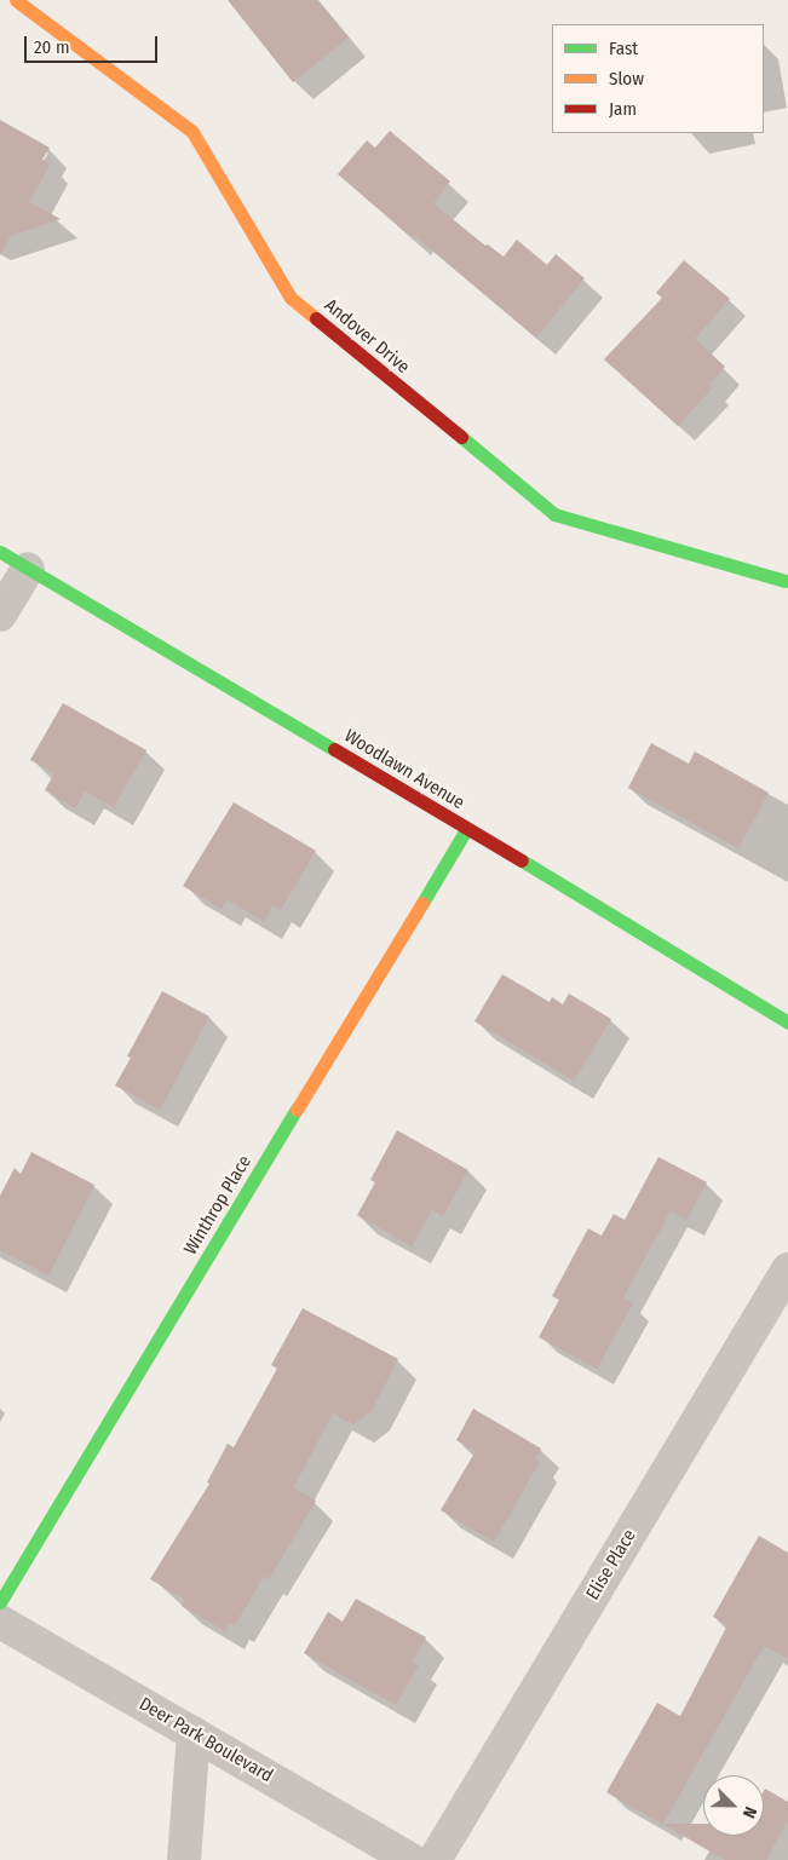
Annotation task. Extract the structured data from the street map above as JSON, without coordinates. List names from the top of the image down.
{
  "streets": {
    "street": [
      "Andover Drive",
      "Woodlawn Avenue",
      "Winthrop Place",
      "Elise Place",
      "Deer Park Boulevard"
    ]
  },
  "crossings": [
    ["Woodlawn Avenue", "Winthrop Place"]
  ],
  "legend": ["Fast", "Slow", "Jam"],
  "scale_bar": "20 m",
  "north": "bottom right"
}
